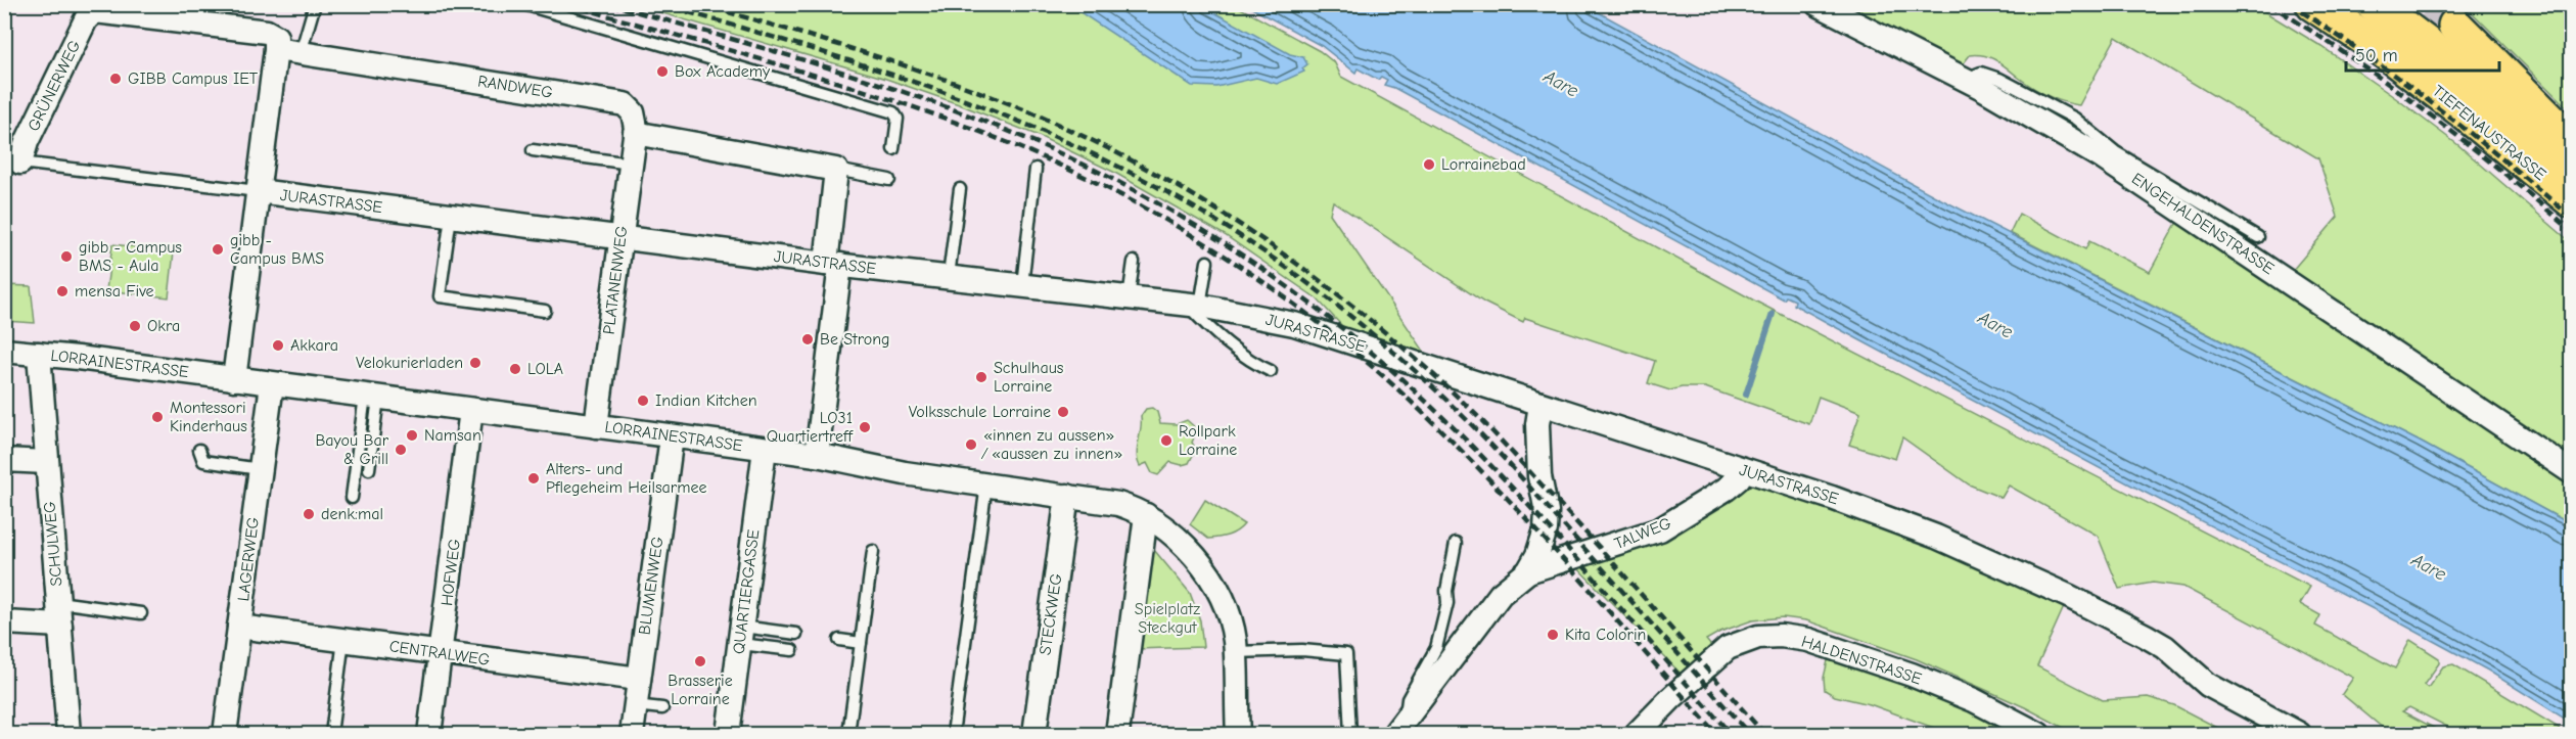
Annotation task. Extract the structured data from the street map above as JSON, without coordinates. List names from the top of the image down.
{
  "streets": {
    "main road": ["TIEFENAUSTRASSE"],
    "street": [
      "GRÜNERWEG",
      "RANDWEG",
      "JURASTRASSE",
      "ENGEHALDENSTRASSE",
      "PLATANENWEG",
      "LORRAINESTRASSE",
      "TALWEG",
      "SCHULWEG",
      "LAGERWEG",
      "HOFWEG",
      "BLUMENWEG",
      "QUARTIERGASSE",
      "STECKWEG",
      "CENTRALWEG",
      "HALDENSTRASSE"
    ]
  },
  "crossings": [
    ["GRÜNERWEG", "RANDWEG"],
    ["RANDWEG", "PLATANENWEG"],
    ["JURASTRASSE", "PLATANENWEG"],
    ["JURASTRASSE", "TALWEG"],
    ["PLATANENWEG", "LORRAINESTRASSE"],
    ["LORRAINESTRASSE", "SCHULWEG"],
    ["LORRAINESTRASSE", "LAGERWEG"],
    ["LORRAINESTRASSE", "HOFWEG"],
    ["LORRAINESTRASSE", "BLUMENWEG"],
    ["LORRAINESTRASSE", "QUARTIERGASSE"],
    ["LORRAINESTRASSE", "STECKWEG"],
    ["LAGERWEG", "CENTRALWEG"],
    ["HOFWEG", "CENTRALWEG"],
    ["BLUMENWEG", "CENTRALWEG"]
  ],
  "water": ["Aare"],
  "parks": ["Spielplatz Steckgut"],
  "places": [
    "Box Academy",
    "GIBB Campus IET",
    "Lorrainebad",
    "gibb - Campus BMS",
    "gibb - Campus BMS - Aula",
    "mensa Five",
    "Okra",
    "Be Strong",
    "Akkara",
    "Velokurierladen",
    "LOLA",
    "Schulhaus Lorraine",
    "Indian Kitchen",
    "Volksschule Lorraine",
    "Montessori Kinderhaus",
    "LO31 Quartiertreff",
    "Namsan",
    "Rollpark Lorraine",
    "«innen zu aussen» ⁄ «aussen zu innen»",
    "Bayou Bar & Grill",
    "Alters- und Pflegeheim Heilsarmee",
    "denk:mal",
    "Kita Colorin",
    "Brasserie Lorraine"
  ],
  "scale_bar": "50 m"
}
